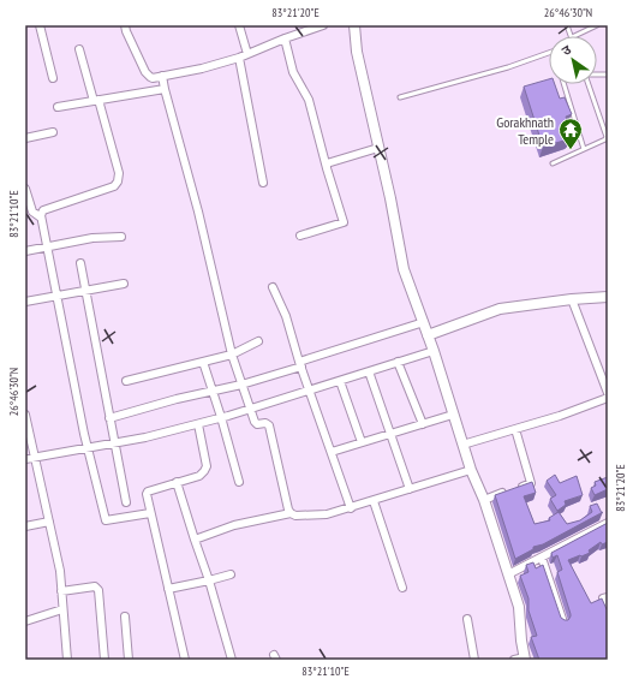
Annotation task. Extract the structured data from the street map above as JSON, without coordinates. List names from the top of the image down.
{
  "places": {
    "temple": ["Gorakhnath Temple"]
  },
  "north": "top left",
  "coordinates": ["83°21'20\"E", "26°46'30\"N", "83°21'10\"E"]
}
